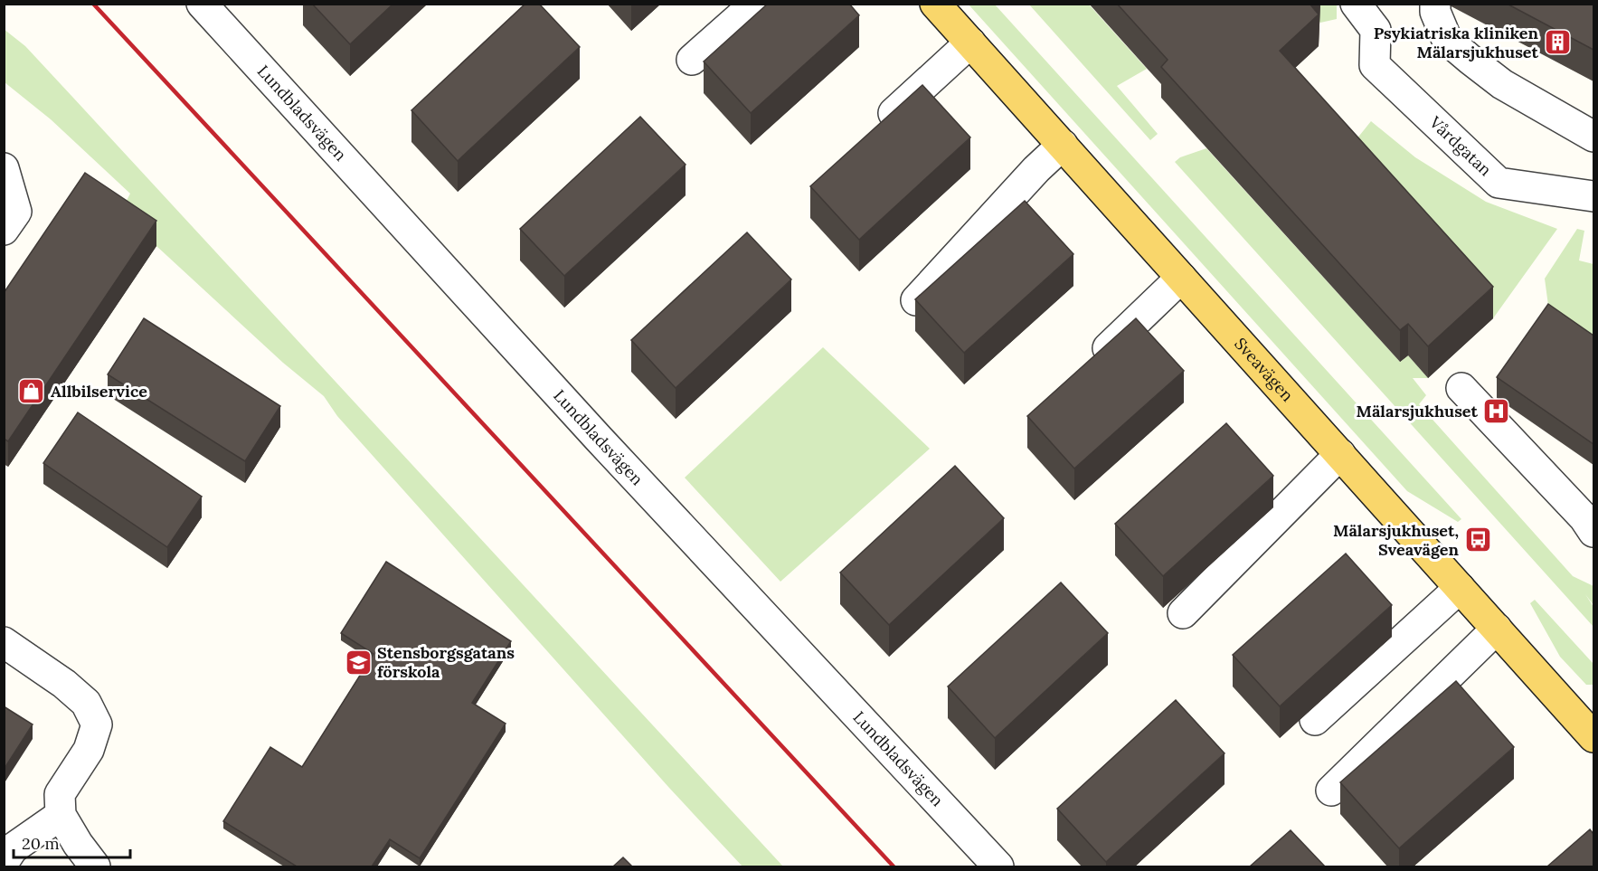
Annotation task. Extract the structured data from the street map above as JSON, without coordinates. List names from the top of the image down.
{
  "streets": {
    "main road": ["Sveavägen"],
    "street": ["Lundbladsvägen", "Vårdgatan"]
  },
  "places": {
    "building": ["Psykiatriska kliniken Mälarsjukhuset"],
    "shop": ["Allbilservice"],
    "hospital": ["Mälarsjukhuset"],
    "bus stop": ["Mälarsjukhuset, Sveavägen"],
    "school or university": ["Stensborgsgatans förskola"]
  },
  "scale_bar": "20 m"
}
